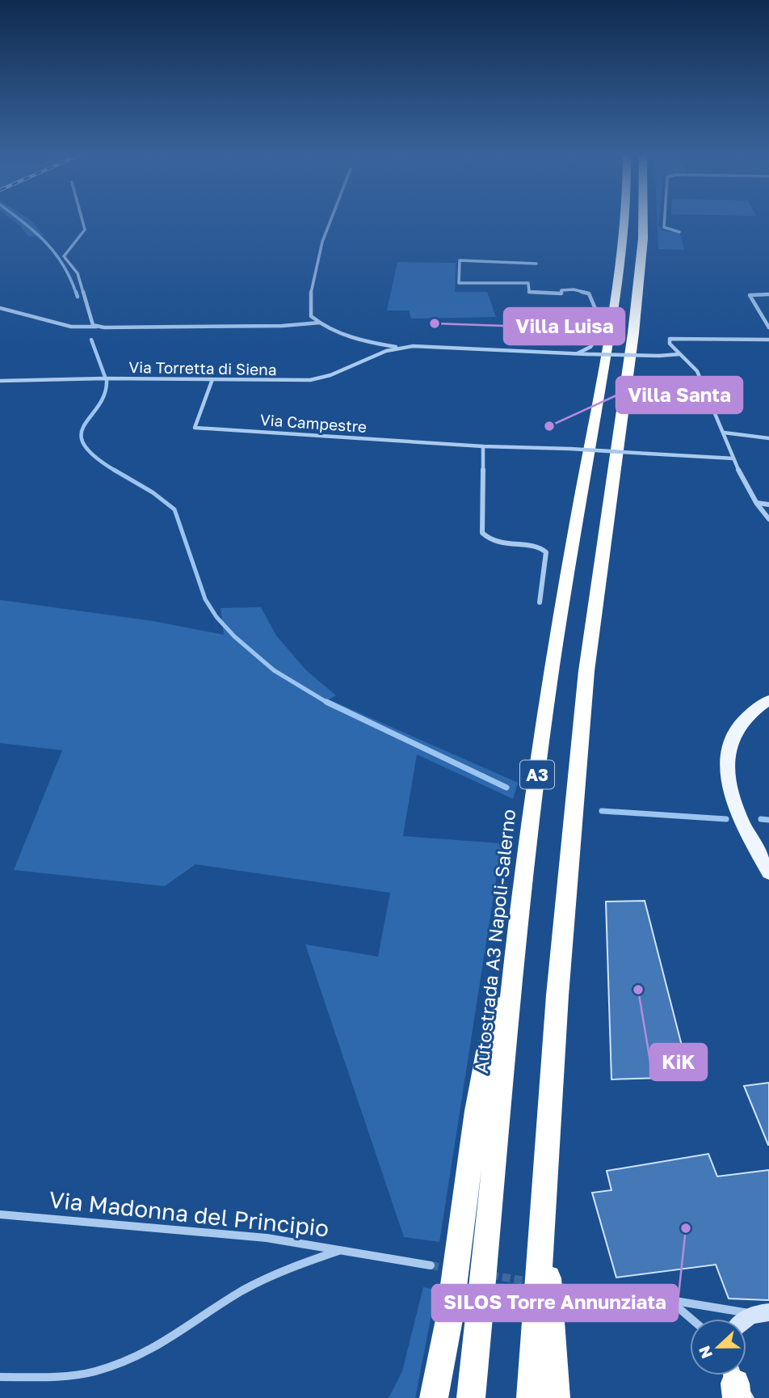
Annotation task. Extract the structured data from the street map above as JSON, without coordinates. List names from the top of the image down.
{
  "streets": {
    "highway": ["A3", "Autostrada A3 Napoli-Salerno"],
    "street": ["Via Torretta di Siena", "Via Campestre", "Via Madonna del Principio"]
  },
  "crossings": [
    ["Via Torretta di Siena", "Via Campestre"]
  ],
  "places": [
    "Villa Luisa",
    "Villa Santa",
    "KiK",
    "SILOS Torre Annunziata"
  ],
  "north": "left"
}
